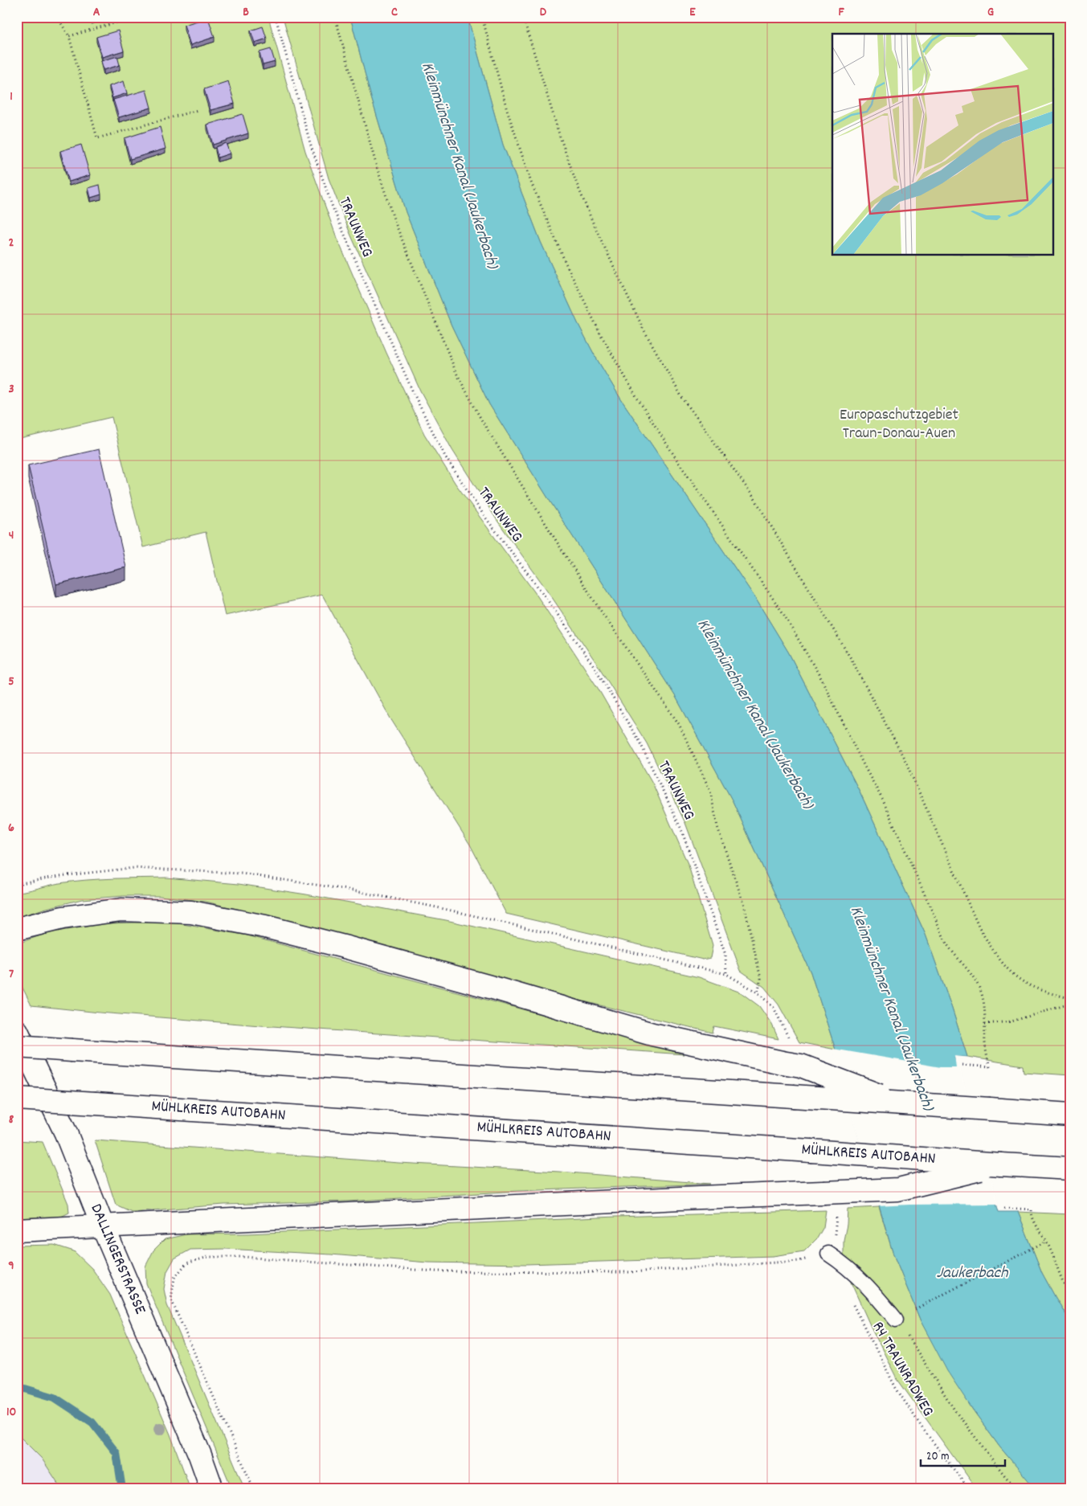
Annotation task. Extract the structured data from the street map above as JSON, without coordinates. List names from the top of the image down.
{
  "streets": {
    "main road": ["MÜHLKREIS AUTOBAHN", "DALLINGERSTRASSE"],
    "path": ["TRAUNWEG", "R4 TRAUNRADWEG"]
  },
  "water": ["Kleinmünchner Kanal (Jaukerbach)", "Jaukerbach"],
  "parks": ["Europaschutzgebiet Traun-Donau-Auen"],
  "scale_bar": "20 m",
  "grid": {
    "columns": [
      "A",
      "B",
      "C",
      "D",
      "E",
      "F",
      "G"
    ],
    "rows": [
      "1",
      "2",
      "3",
      "4",
      "5",
      "6",
      "7",
      "8",
      "9",
      "10"
    ]
  }
}
